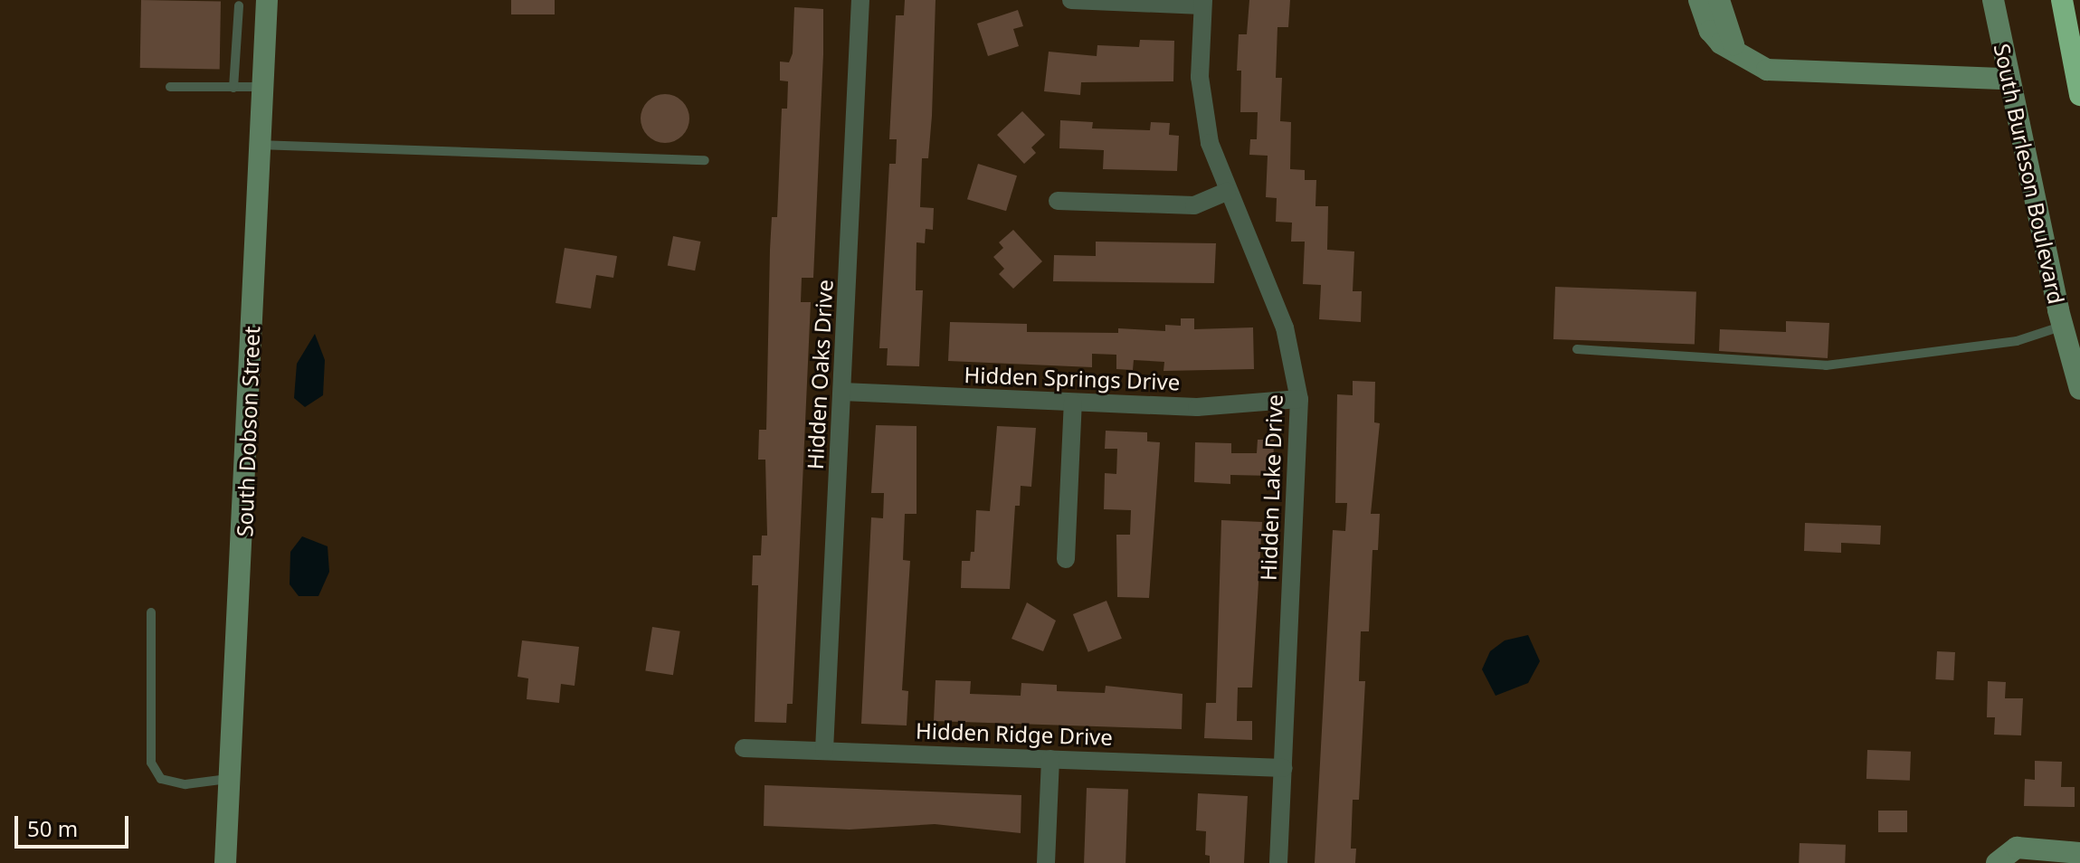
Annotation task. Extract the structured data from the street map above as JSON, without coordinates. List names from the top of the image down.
{
  "streets": {
    "street": [
      "South Burleson Boulevard",
      "Hidden Oaks Drive",
      "Hidden Springs Drive",
      "South Dobson Street",
      "Hidden Lake Drive",
      "Hidden Ridge Drive"
    ]
  },
  "crossings": [
    ["Hidden Oaks Drive", "Hidden Springs Drive"],
    ["Hidden Oaks Drive", "Hidden Ridge Drive"],
    ["Hidden Springs Drive", "Hidden Lake Drive"],
    ["Hidden Lake Drive", "Hidden Ridge Drive"]
  ],
  "scale_bar": "50 m"
}
